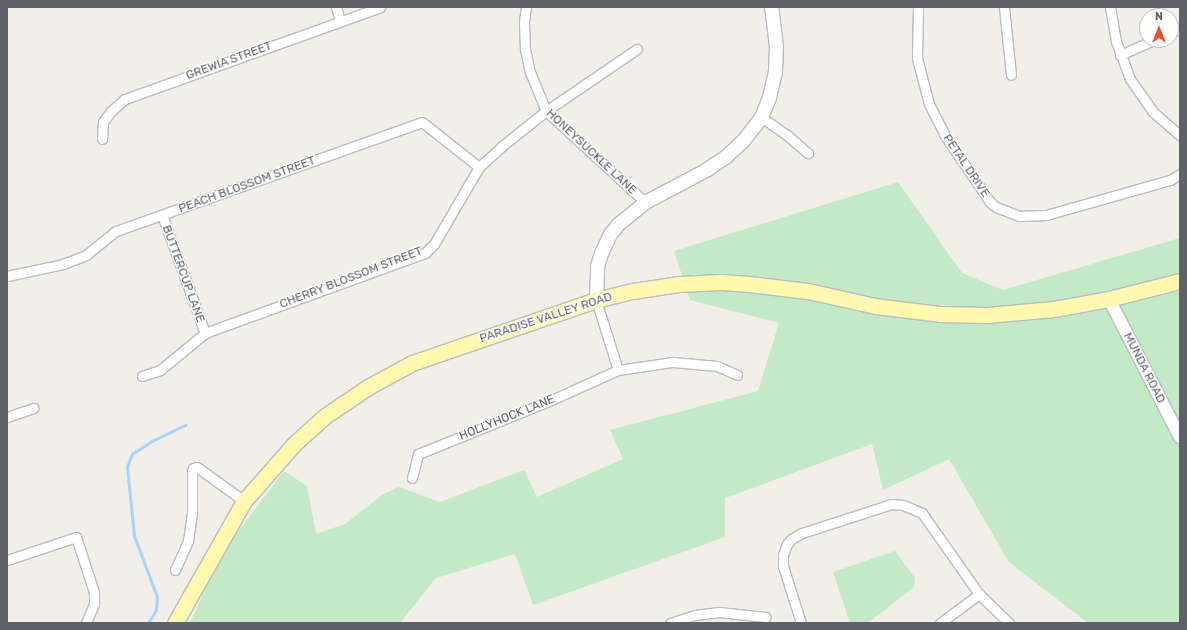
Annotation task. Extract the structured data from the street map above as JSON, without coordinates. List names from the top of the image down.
{
  "streets": {
    "main road": ["PARADISE VALLEY ROAD"],
    "street": [
      "GREWIA STREET",
      "HONEYSUCKLE LANE",
      "PETAL DRIVE",
      "PEACH BLOSSOM STREET",
      "BUTTERCUP LANE",
      "CHERRY BLOSSOM STREET",
      "MUNDA ROAD",
      "HOLLYHOCK LANE"
    ]
  },
  "crossings": [
    ["HONEYSUCKLE LANE", "CHERRY BLOSSOM STREET"],
    ["PEACH BLOSSOM STREET", "BUTTERCUP LANE"],
    ["PEACH BLOSSOM STREET", "CHERRY BLOSSOM STREET"],
    ["BUTTERCUP LANE", "CHERRY BLOSSOM STREET"],
    ["PARADISE VALLEY ROAD", "MUNDA ROAD"]
  ],
  "north": "top"
}
